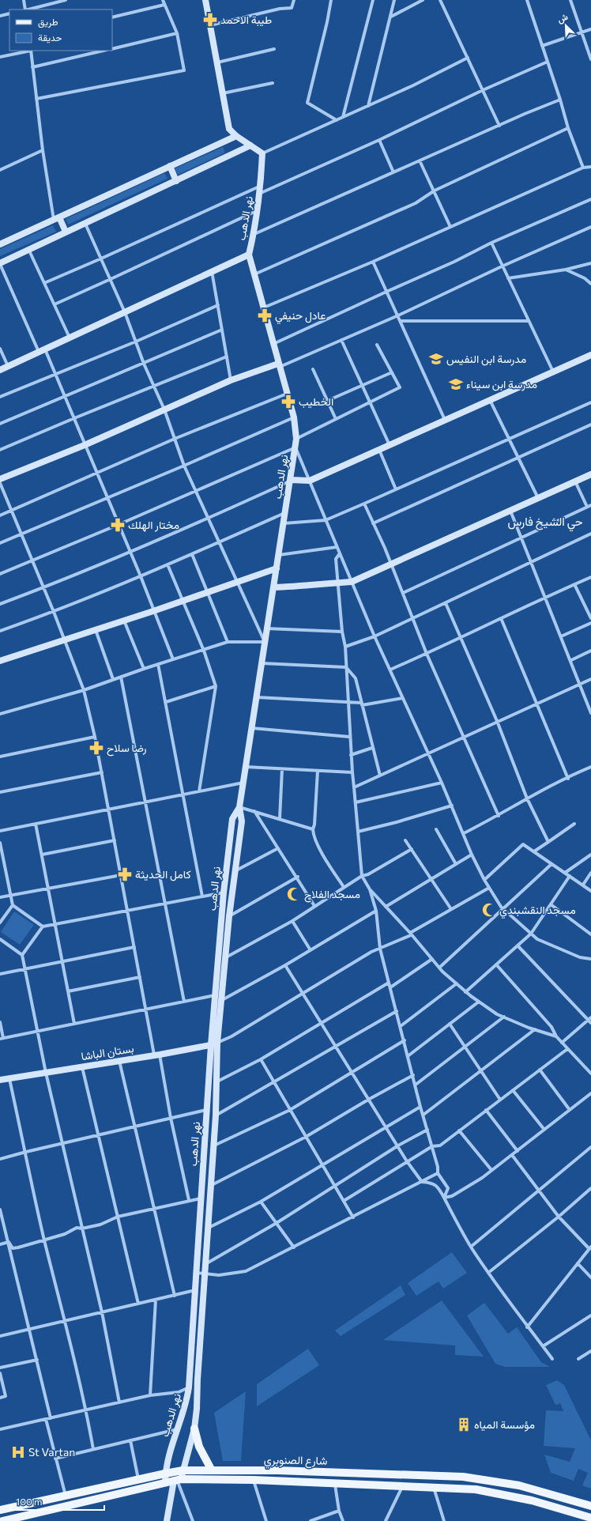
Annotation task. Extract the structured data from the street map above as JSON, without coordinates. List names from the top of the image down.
{
  "streets": {
    "main road": ["شارع الصنوبري"],
    "street": ["نهر الدهب", "بستان الباشا"]
  },
  "crossings": [
    ["نهر الدهب", "بستان الباشا"],
    ["نهر الدهب", "شارع الصنوبري"]
  ],
  "districts": ["حي الشيخ فارس"],
  "places": {
    "pharmacy": [
      "طيبة الاحمد",
      "عادل حنيفي",
      "الخطيب",
      "مختار الهلك",
      "رضا سلاح",
      "كامل الحديثة"
    ],
    "school or university": ["مدرسة ابن النفيس", "مدرسة ابن سيناء"],
    "mosque": ["مسجد الفلاح", "مسجد النقشبندي"],
    "building": ["مؤسسة المياه"],
    "hospital": ["St Vartan"]
  },
  "legend": ["طريق", "حديقة"],
  "scale_bar": "100 m",
  "north": "top left"
}
